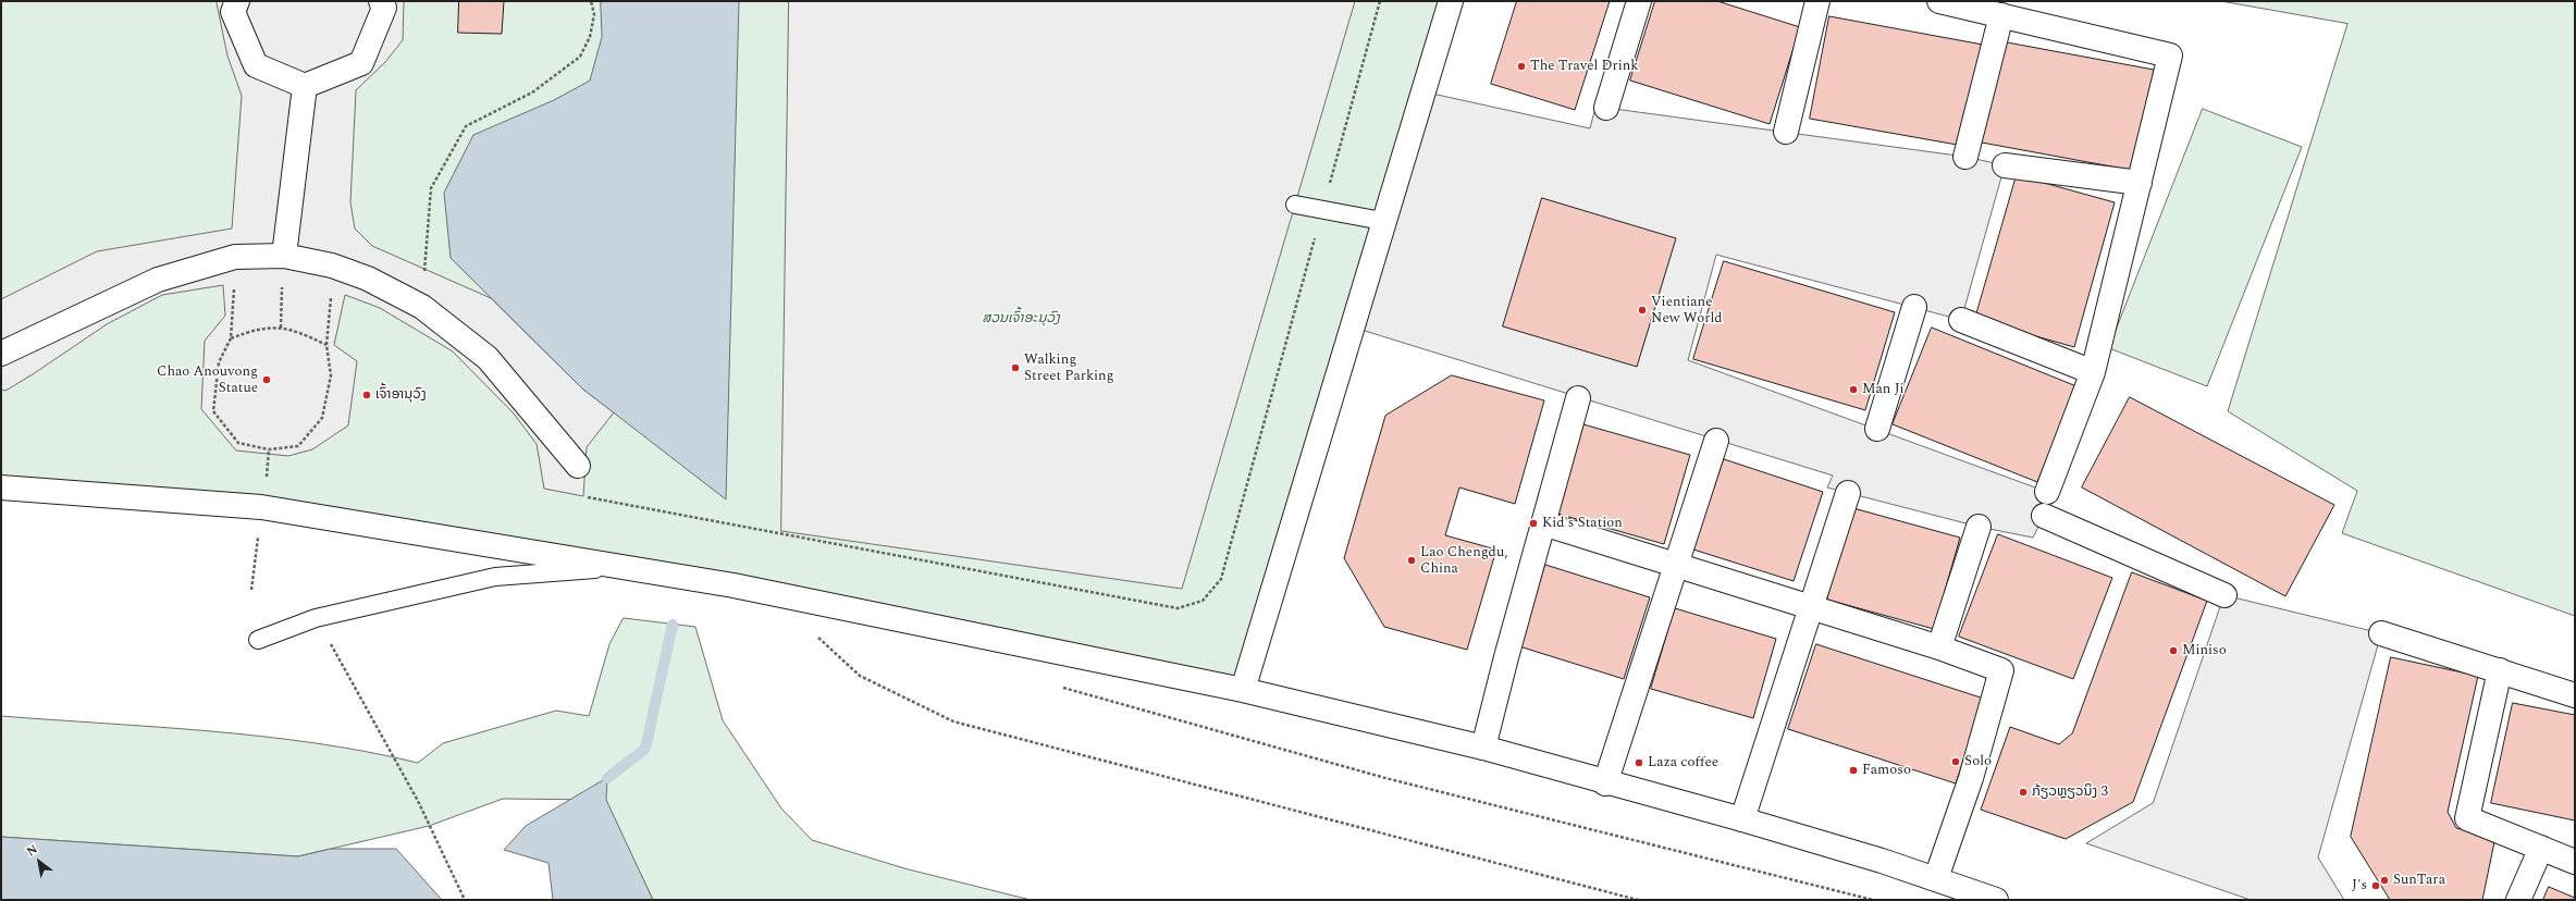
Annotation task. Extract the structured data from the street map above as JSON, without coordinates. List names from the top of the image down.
{
  "parks": ["ສວນເຈົ້າອະນຸວົງ"],
  "places": [
    "The Travel Drink",
    "Vientiane New World",
    "Walking Street Parking",
    "Chao Anouvong Statue",
    "Man Ji",
    "ເຈົ້າອານຸວົງ",
    "Kid's Station",
    "Lao Chengdu, China",
    "Miniso",
    "Solo",
    "Laza coffee",
    "Famoso",
    "ກ້ຽວຫຼຽວນິງ 3",
    "SunTara",
    "J's"
  ],
  "north": "top left"
}
